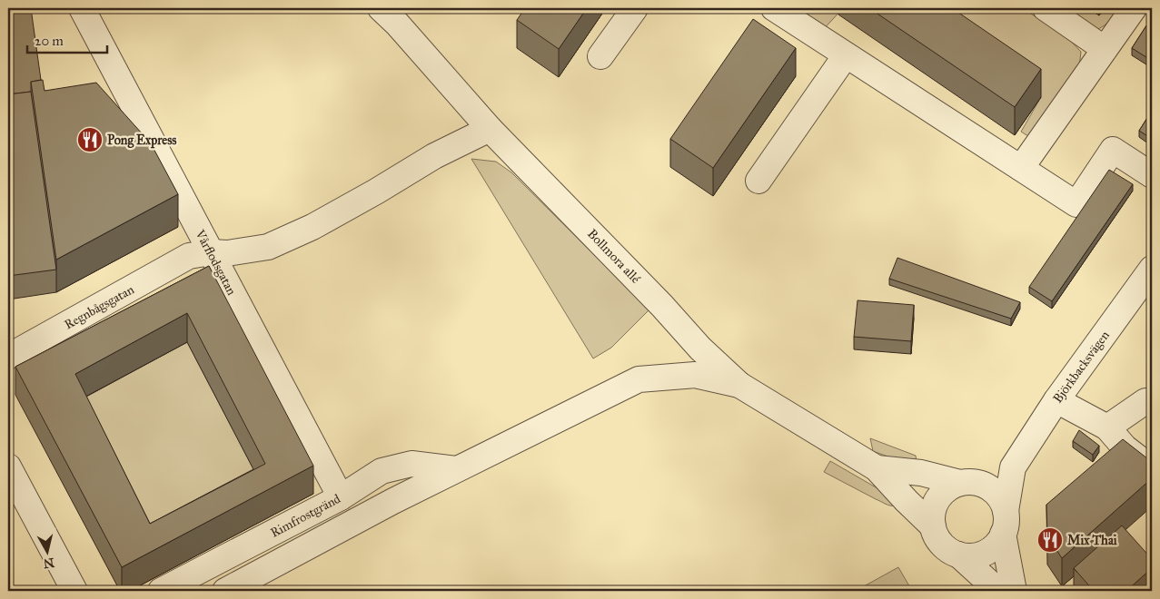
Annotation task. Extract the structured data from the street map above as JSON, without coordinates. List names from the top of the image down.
{
  "streets": {
    "street": [
      "Bollmora allé",
      "Vårflodsgatan",
      "Regnbågsgatan",
      "Björkbacksvägen",
      "Rimfrostgränd"
    ]
  },
  "crossings": [
    ["Bollmora allé", "Björkbacksvägen"],
    ["Vårflodsgatan", "Regnbågsgatan"],
    ["Vårflodsgatan", "Rimfrostgränd"]
  ],
  "places": {
    "restaurant": ["Pong Express", "Mix Thai"]
  },
  "scale_bar": "20 m",
  "north": "bottom"
}
